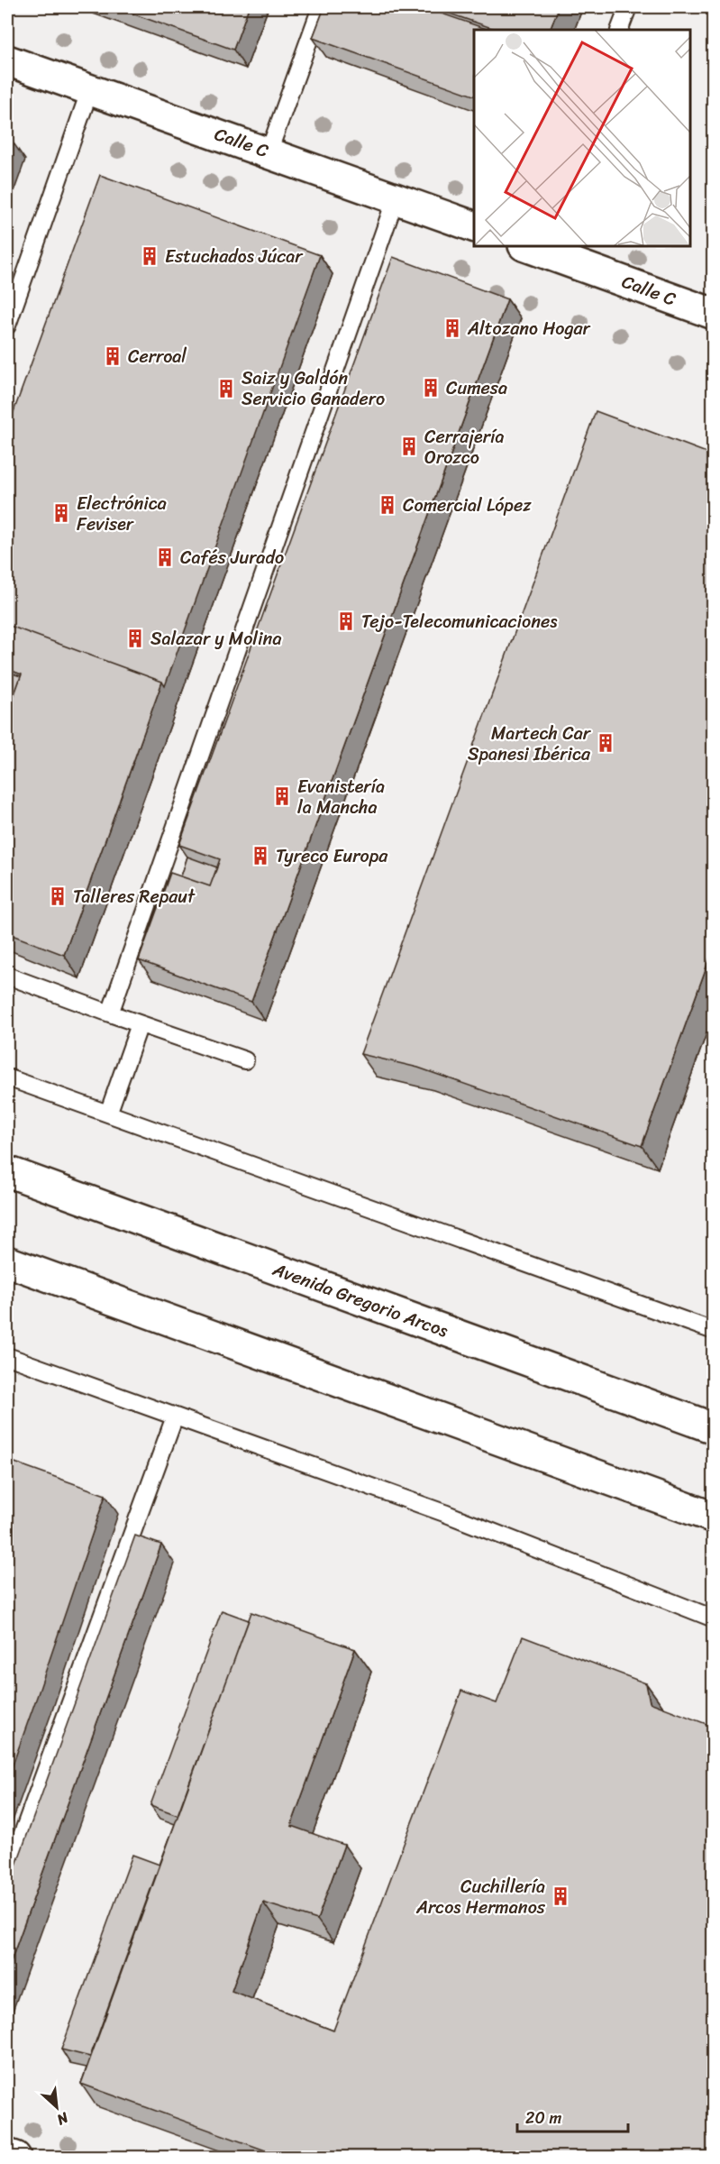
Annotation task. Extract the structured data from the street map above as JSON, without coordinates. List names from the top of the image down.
{
  "streets": {
    "main road": ["Calle C", "Avenida Gregorio Arcos"]
  },
  "places": {
    "building": [
      "Estuchados Júcar",
      "Altozano Hogar",
      "Cerroal",
      "Cumesa",
      "Saiz y Galdón Servicio Ganadero",
      "Cerrajería Orozco",
      "Comercial López",
      "Electrónica Feviser",
      "Cafés Jurado",
      "Tejo-Telecomunicaciones",
      "Salazar y Molina",
      "Martech Car Spanesi Ibérica",
      "Evanistería la Mancha",
      "Tyreco Europa",
      "Talleres Repaut",
      "Cuchillería Arcos Hermanos"
    ]
  },
  "scale_bar": "20 m",
  "north": "bottom right"
}
